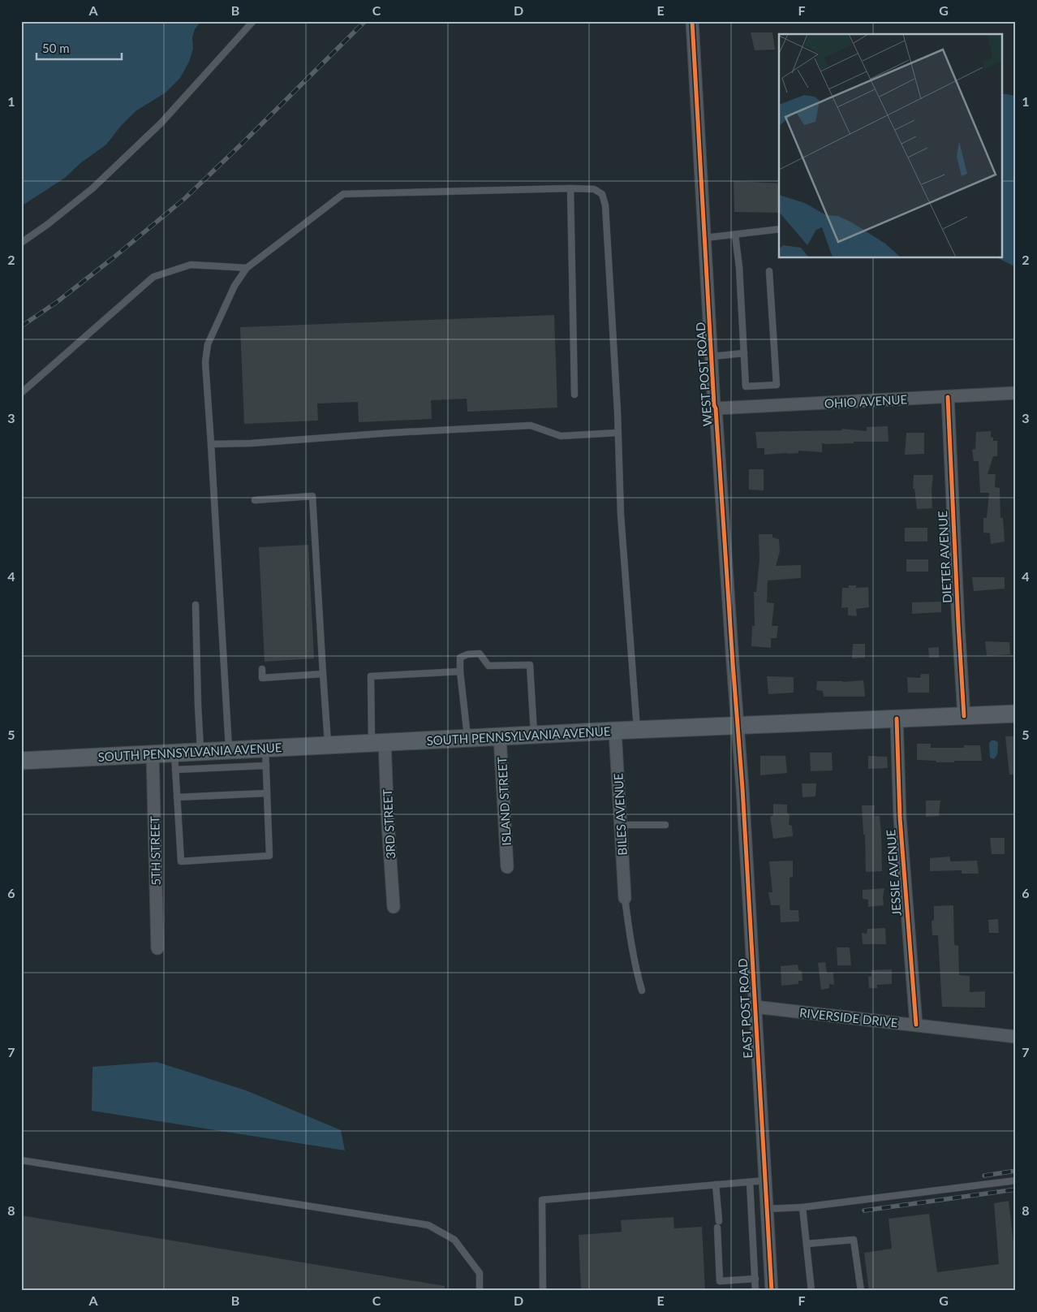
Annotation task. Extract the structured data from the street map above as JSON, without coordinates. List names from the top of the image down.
{
  "streets": {
    "main road": ["SOUTH PENNSYLVANIA AVENUE"],
    "street": [
      "WEST POST ROAD",
      "OHIO AVENUE",
      "DIETER AVENUE",
      "ISLAND STREET",
      "BILES AVENUE",
      "3RD STREET",
      "5TH STREET",
      "JESSIE AVENUE",
      "EAST POST ROAD",
      "RIVERSIDE DRIVE"
    ]
  },
  "crossings": [
    ["WEST POST ROAD", "OHIO AVENUE"],
    ["WEST POST ROAD", "SOUTH PENNSYLVANIA AVENUE"],
    ["WEST POST ROAD", "EAST POST ROAD"],
    ["OHIO AVENUE", "DIETER AVENUE"],
    ["DIETER AVENUE", "SOUTH PENNSYLVANIA AVENUE"],
    ["SOUTH PENNSYLVANIA AVENUE", "ISLAND STREET"],
    ["SOUTH PENNSYLVANIA AVENUE", "BILES AVENUE"],
    ["SOUTH PENNSYLVANIA AVENUE", "3RD STREET"],
    ["SOUTH PENNSYLVANIA AVENUE", "5TH STREET"],
    ["SOUTH PENNSYLVANIA AVENUE", "JESSIE AVENUE"],
    ["SOUTH PENNSYLVANIA AVENUE", "EAST POST ROAD"],
    ["JESSIE AVENUE", "RIVERSIDE DRIVE"],
    ["EAST POST ROAD", "RIVERSIDE DRIVE"]
  ],
  "scale_bar": "50 m",
  "grid": {
    "columns": [
      "A",
      "B",
      "C",
      "D",
      "E",
      "F",
      "G"
    ],
    "rows": [
      "1",
      "2",
      "3",
      "4",
      "5",
      "6",
      "7",
      "8"
    ]
  }
}
